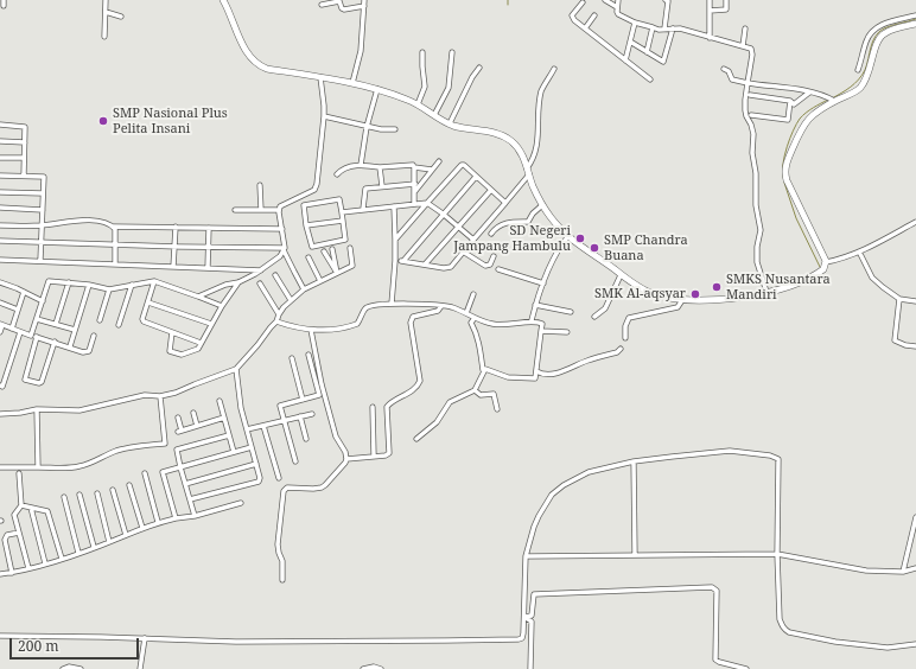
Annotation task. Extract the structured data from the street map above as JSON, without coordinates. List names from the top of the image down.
{
  "places": [
    "SMP Nasional Plus Pelita Insani",
    "SD Negeri Jampang Hambulu",
    "SMP Chandra Buana",
    "SMKS Nusantara Mandiri",
    "SMK Al-aqsyar"
  ],
  "scale_bar": "200 m"
}
